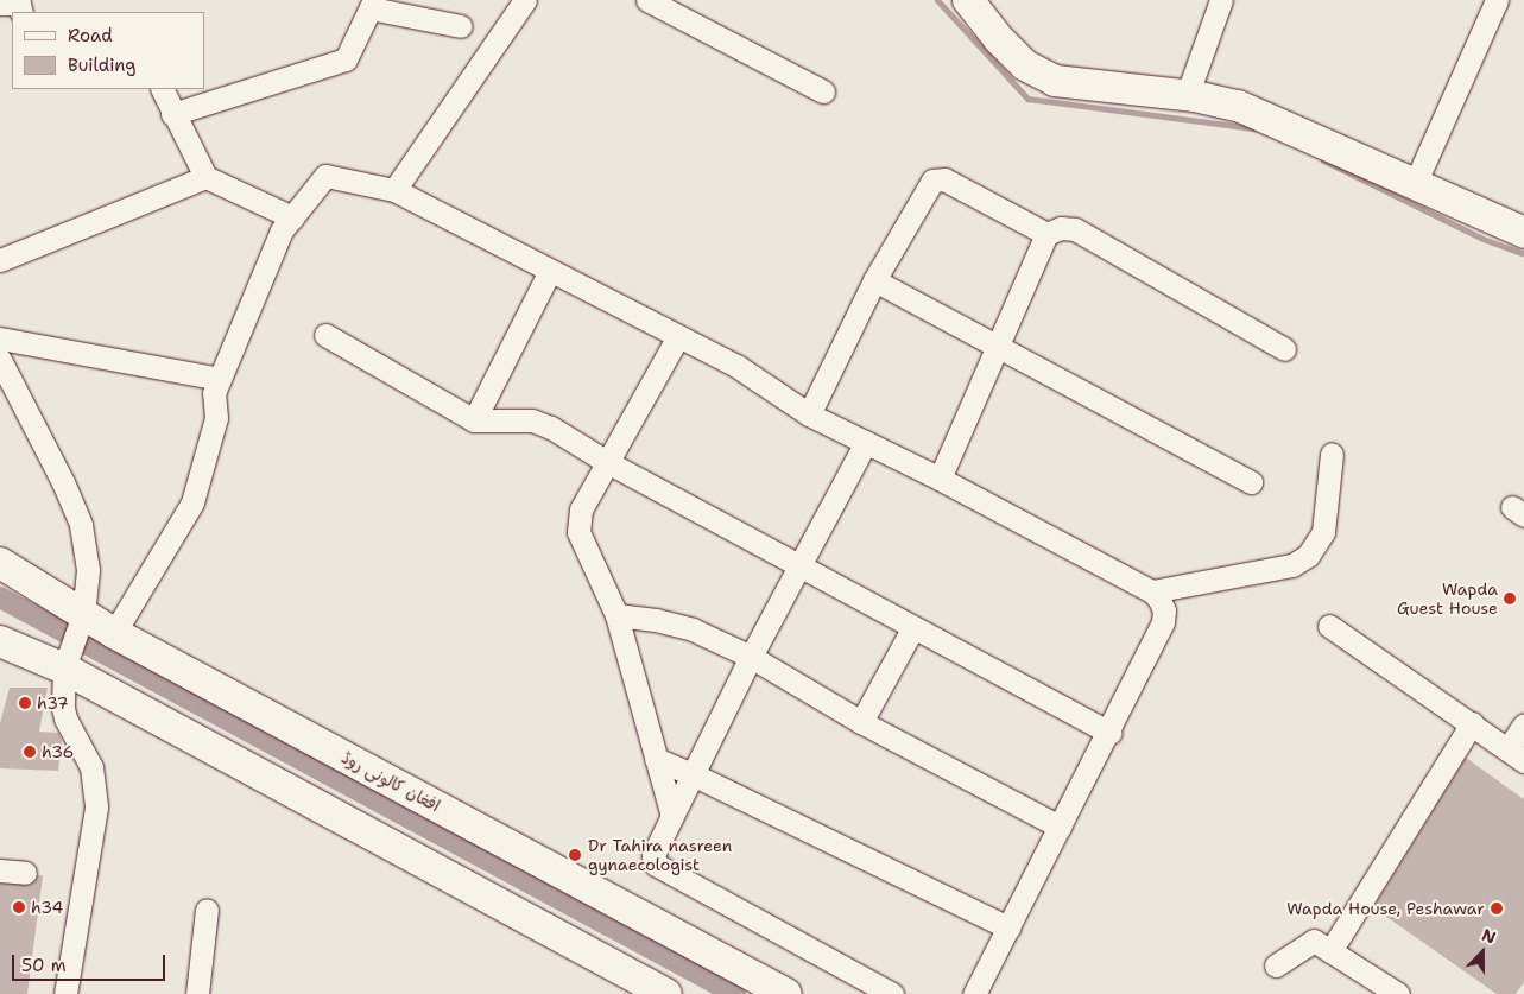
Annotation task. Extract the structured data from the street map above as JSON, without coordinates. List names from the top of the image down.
{
  "streets": {
    "main road": ["افغان کالونی روڈ"]
  },
  "places": [
    "Wapda Guest House",
    "h37",
    "h36",
    "Dr Tahira nasreen gynaecologist",
    "h34",
    "Wapda House, Peshawar"
  ],
  "legend": ["Road", "Building"],
  "scale_bar": "50 m",
  "north": "top"
}
